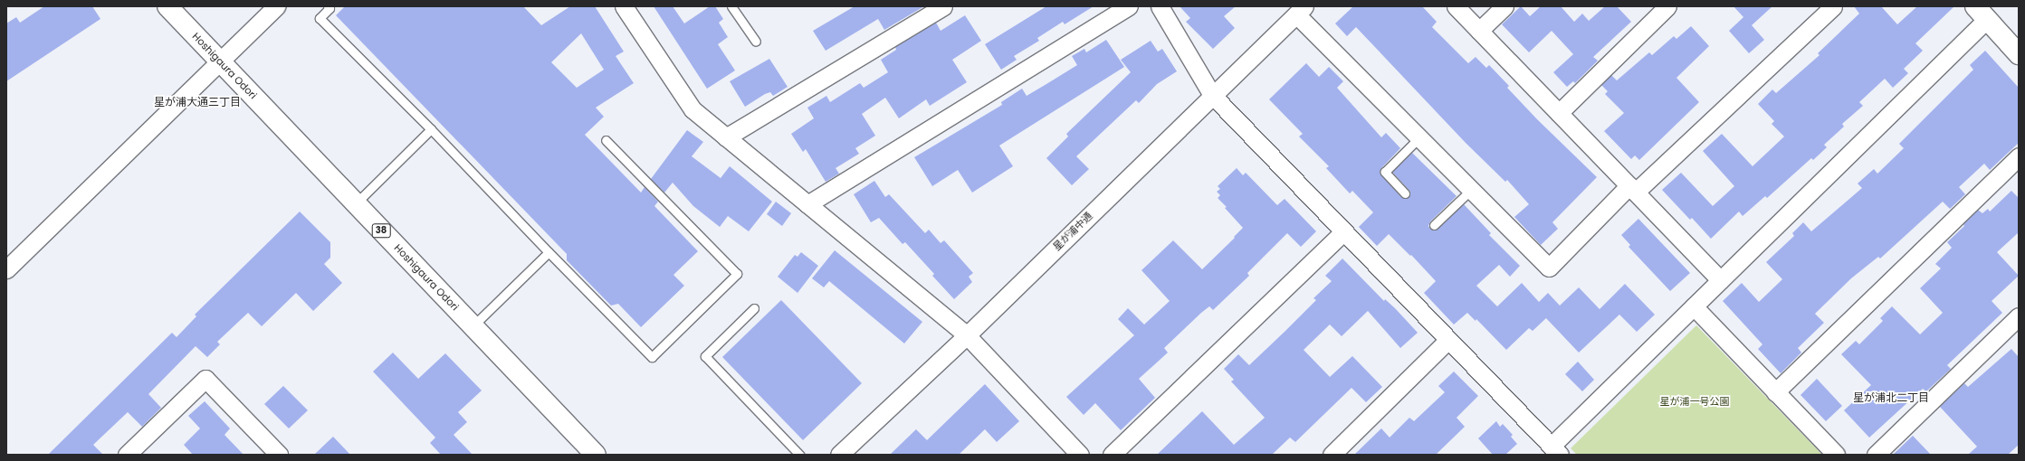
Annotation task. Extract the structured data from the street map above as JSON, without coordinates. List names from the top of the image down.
{
  "streets": {
    "main road": ["Hoshigaura Odori", "38"],
    "street": ["星が浦中通"]
  },
  "districts": ["星が浦大通三丁目", "星が浦北二丁目"],
  "parks": ["星が浦一号公園"]
}
